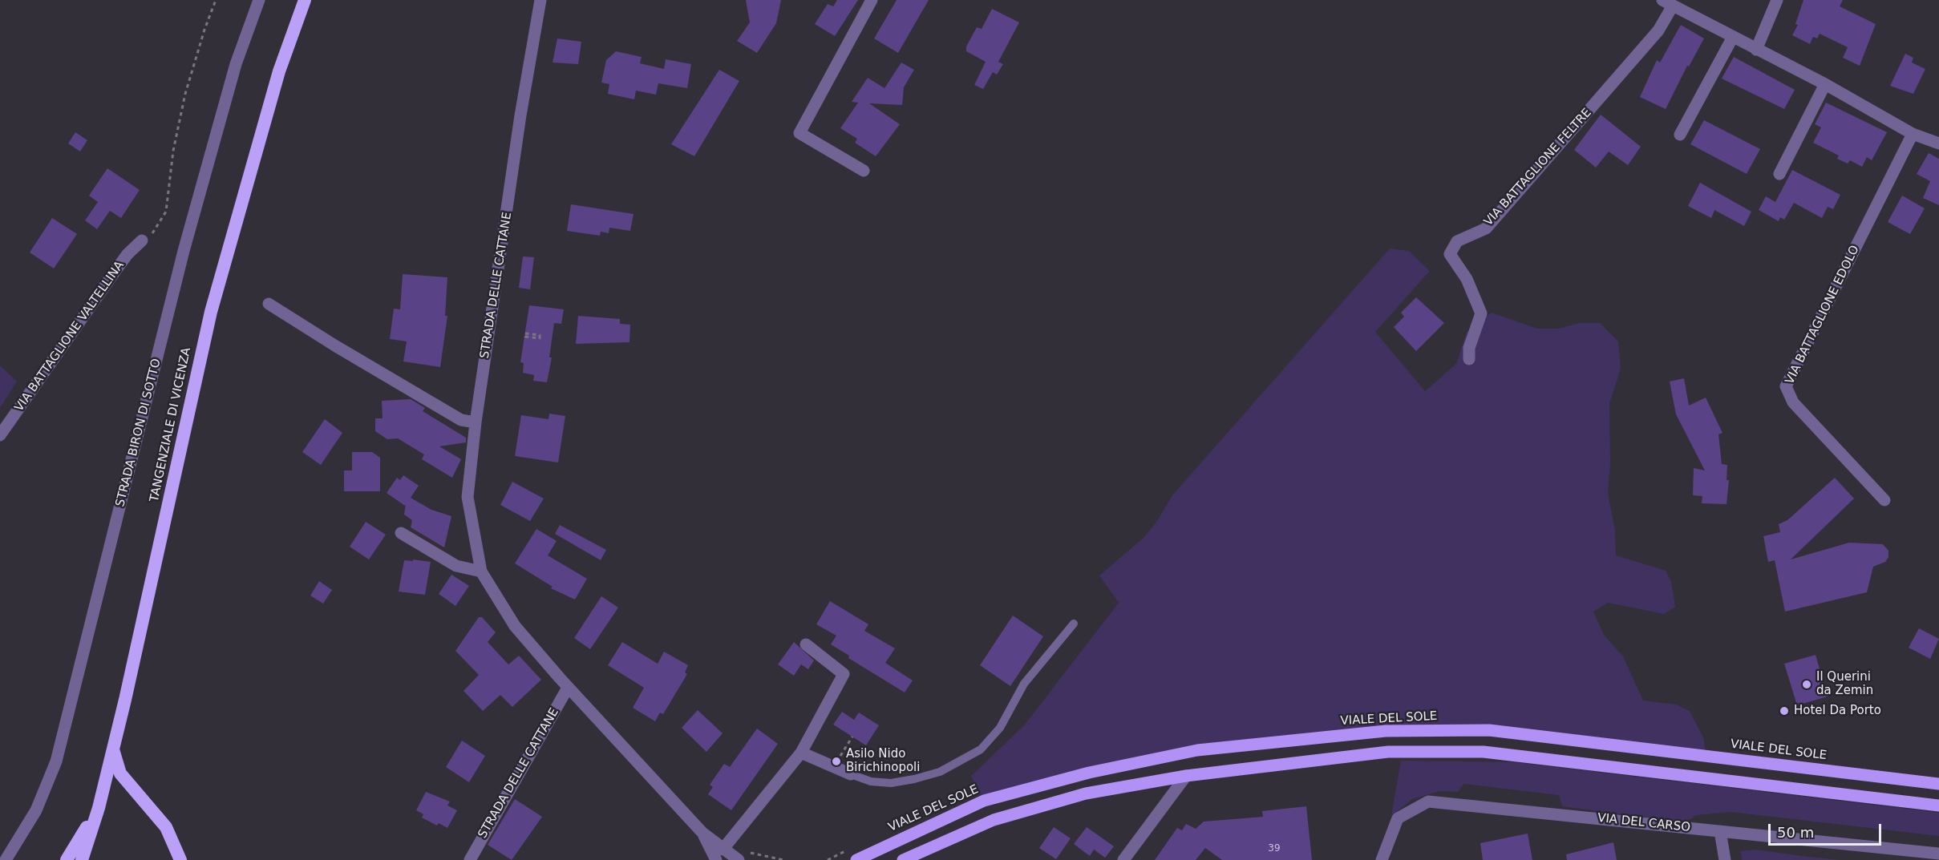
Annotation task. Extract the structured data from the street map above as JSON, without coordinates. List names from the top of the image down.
{
  "streets": {
    "highway": ["TANGENZIALE DI VICENZA"],
    "main road": ["VIALE DEL SOLE"],
    "street": [
      "VIA BATTAGLIONE FELTRE",
      "STRADA DELLE CATTANE",
      "VIA BATTAGLIONE EDOLO",
      "VIA BATTAGLIONE VALTELLINA",
      "STRADA BIRON DI SOTTO",
      "VIA DEL CARSO"
    ]
  },
  "places": ["Il Querini da Zemin", "Hotel Da Porto", "Asilo Nido Birichinopoli"],
  "house_numbers": ["39"],
  "scale_bar": "50 m"
}
